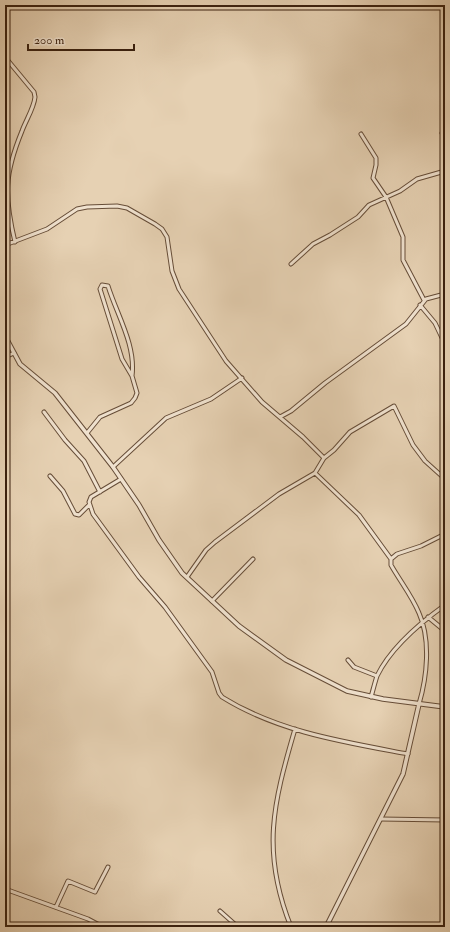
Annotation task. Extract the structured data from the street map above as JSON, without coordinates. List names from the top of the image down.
{
  "scale_bar": "200 m"
}
